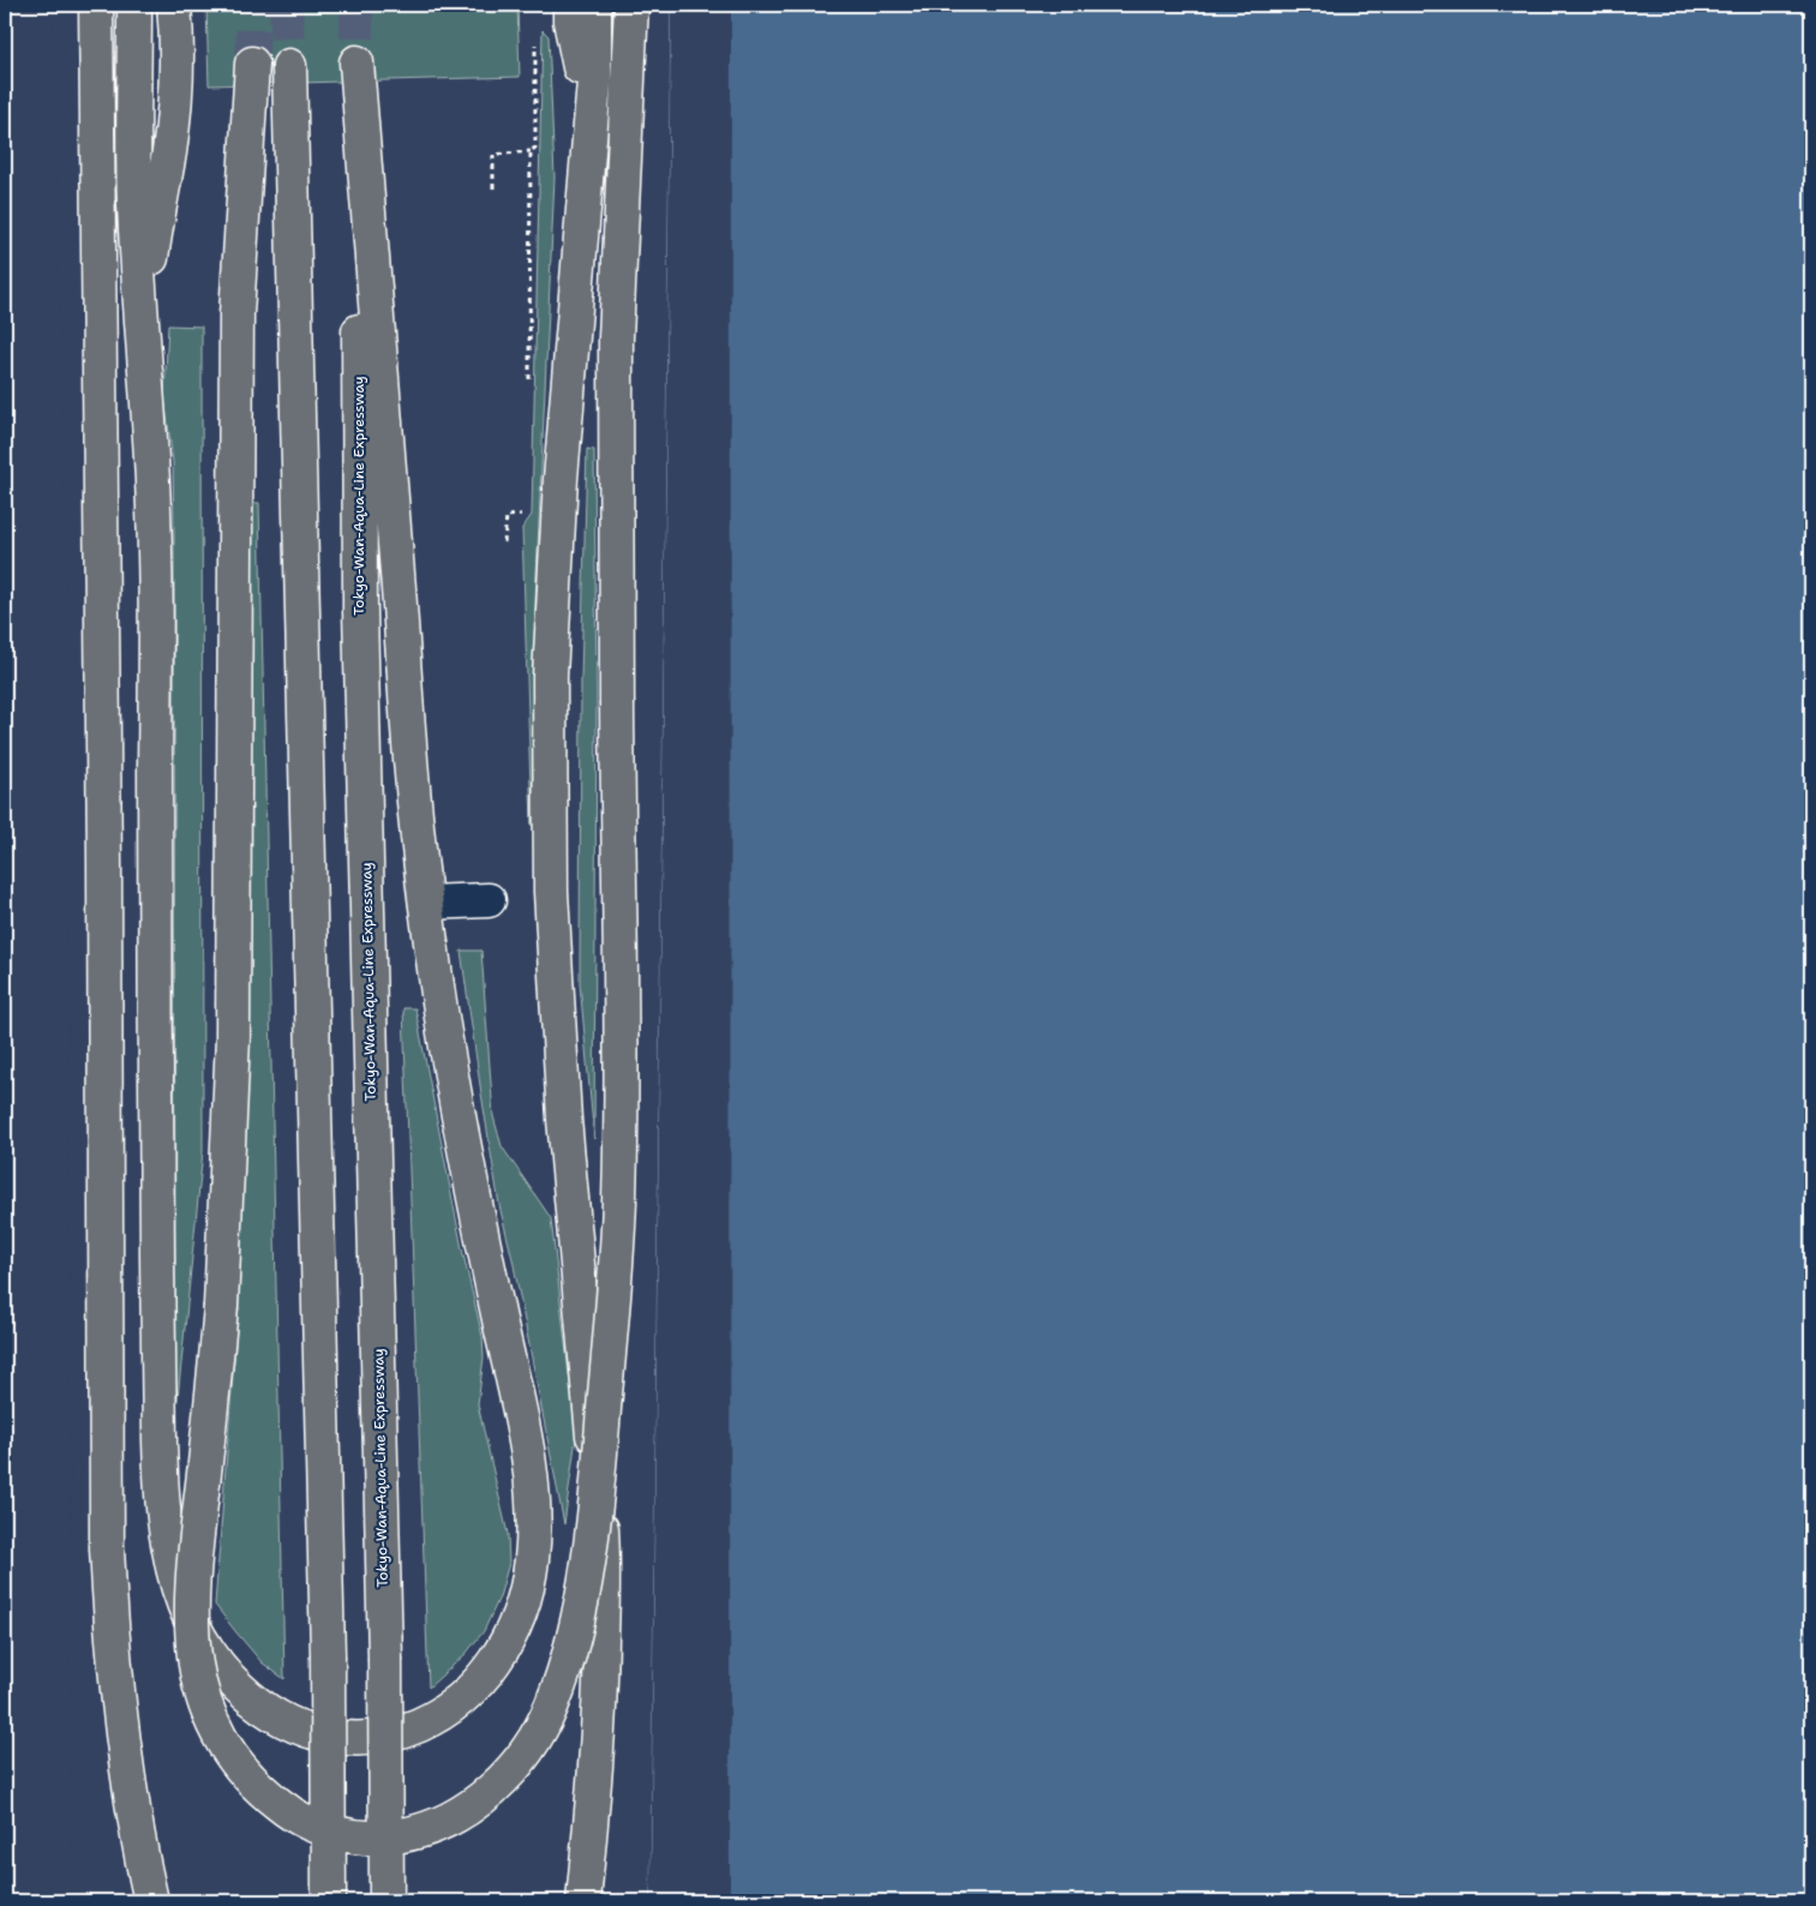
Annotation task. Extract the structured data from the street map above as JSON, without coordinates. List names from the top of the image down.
{
  "streets": {
    "highway": ["Tokyo-Wan-Aqua-Line Expressway"]
  }
}
